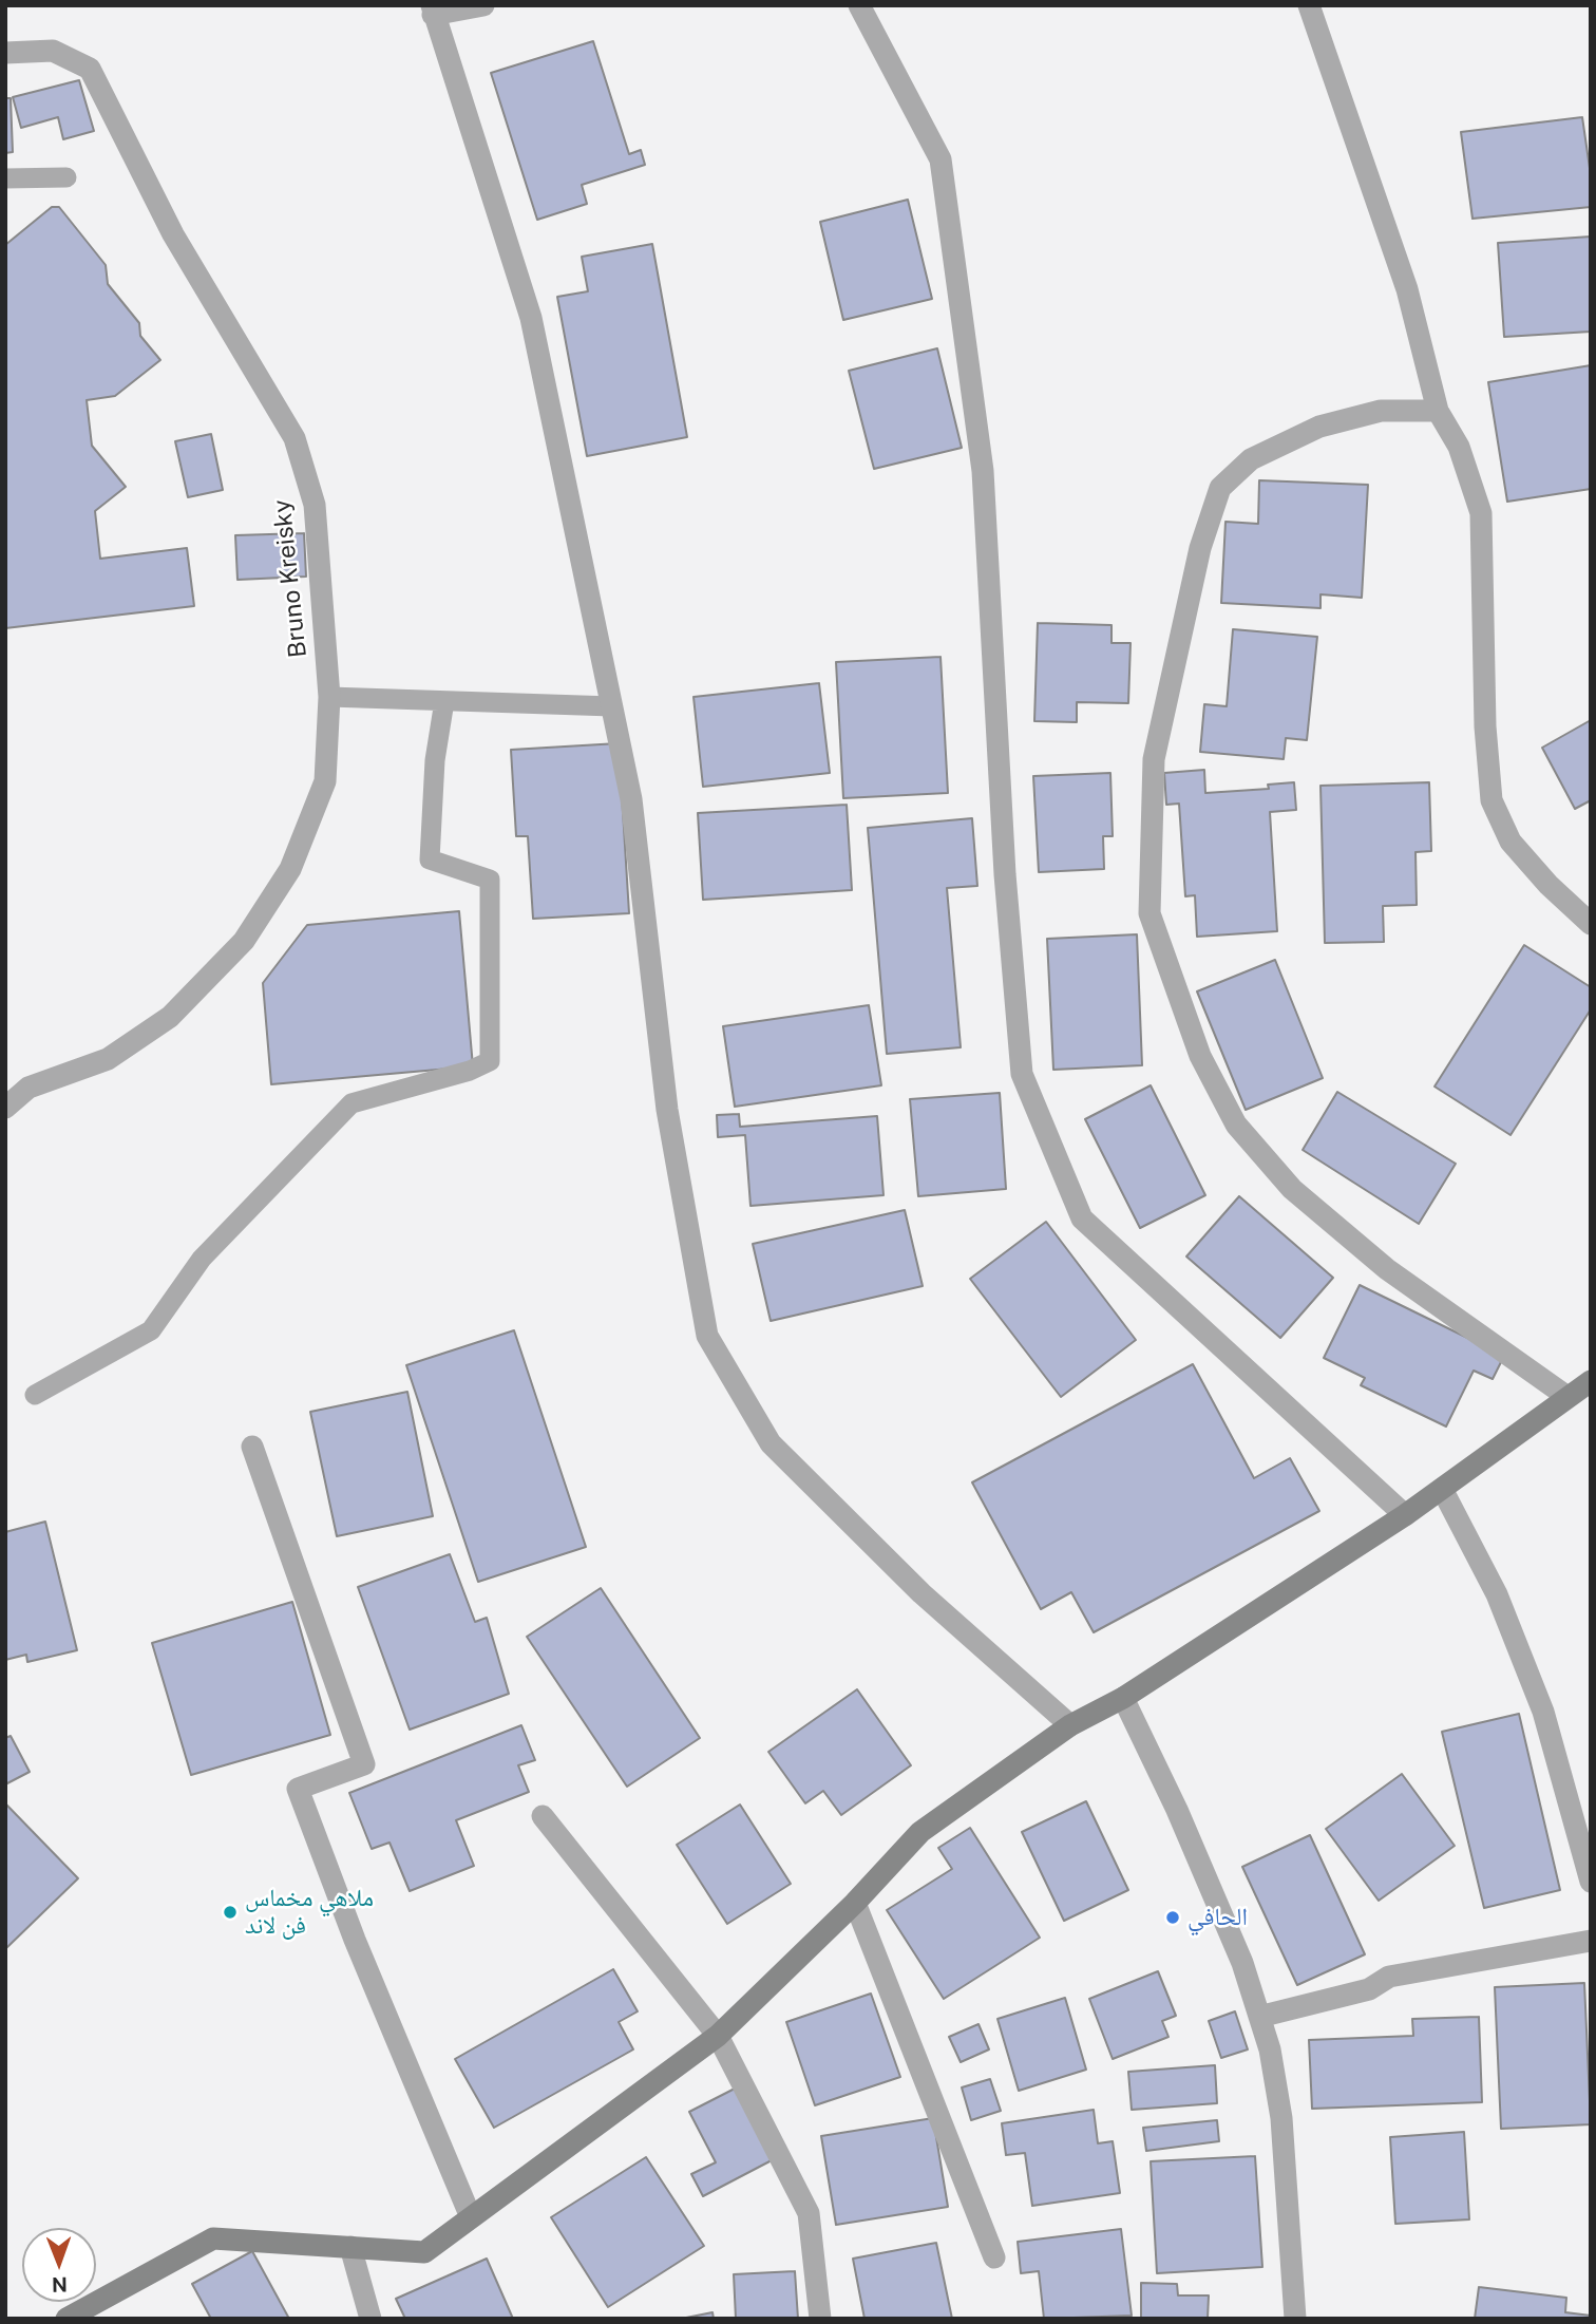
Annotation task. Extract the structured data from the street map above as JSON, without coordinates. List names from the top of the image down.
{
  "streets": {
    "street": ["Bruno Kreisky"]
  },
  "places": ["ملاهي مخماس فن لاند", "الحافي"],
  "north": "bottom"
}
